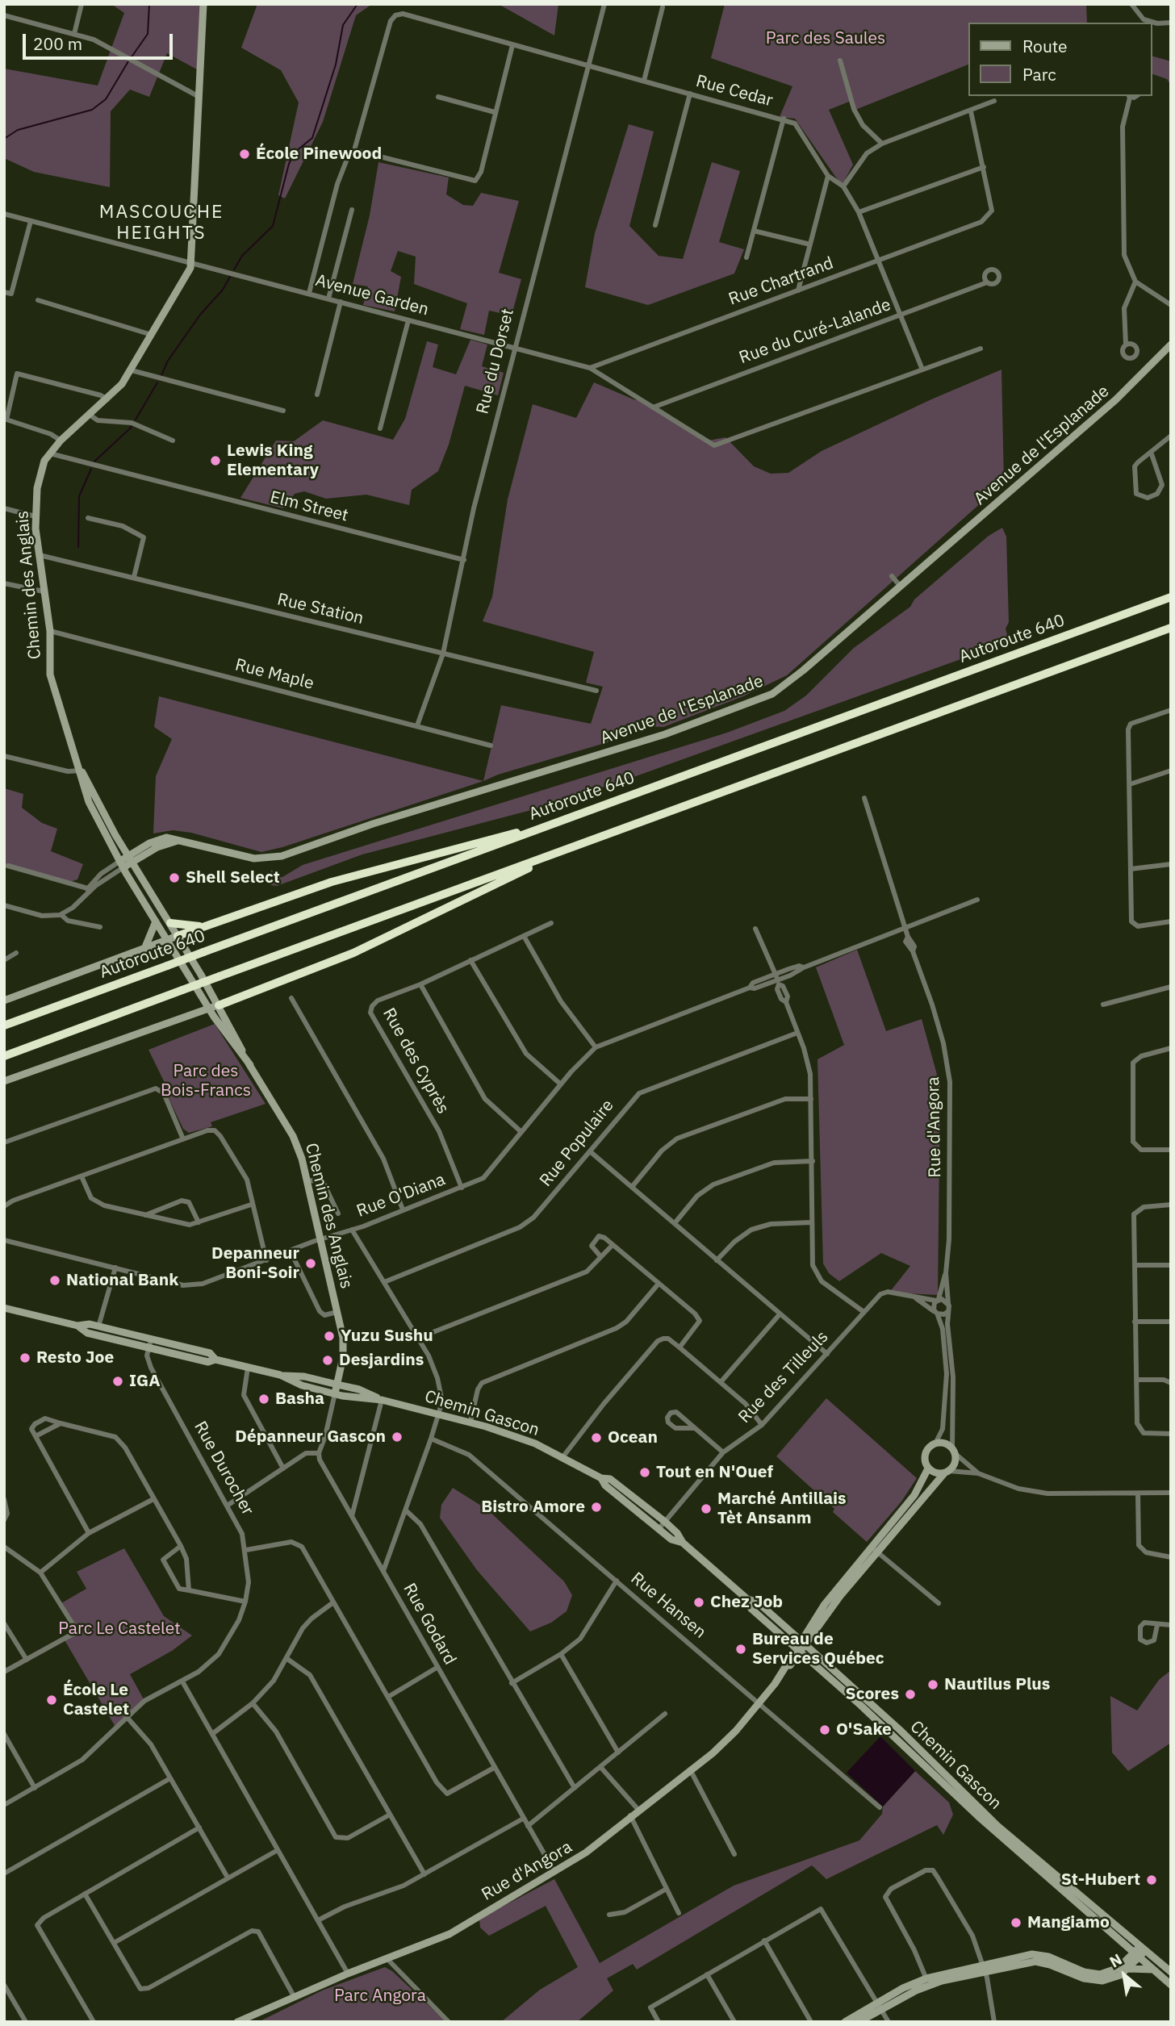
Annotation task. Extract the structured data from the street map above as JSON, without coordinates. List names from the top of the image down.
{
  "streets": {
    "highway": ["Autoroute 640"],
    "street": [
      "Rue Cedar",
      "Rue Chartrand",
      "Avenue Garden",
      "Rue du Curé-Lalande",
      "Rue du Dorset",
      "Avenue de l'Esplanade",
      "Elm Street",
      "Chemin des Anglais",
      "Rue Station",
      "Rue Maple",
      "Rue des Cyprès",
      "Rue d'Angora",
      "Rue Populaire",
      "Rue O'Diana",
      "Rue des Tilleuls",
      "Chemin Gascon",
      "Rue Durocher",
      "Rue Hansen",
      "Rue Godard"
    ]
  },
  "crossings": [
    ["Rue Cedar", "Rue Chartrand"],
    ["Rue Cedar", "Avenue Garden"],
    ["Rue Cedar", "Rue du Curé-Lalande"],
    ["Rue Cedar", "Rue du Dorset"],
    ["Rue Chartrand", "Avenue Garden"],
    ["Avenue Garden", "Rue du Curé-Lalande"],
    ["Avenue Garden", "Rue du Dorset"],
    ["Avenue Garden", "Chemin des Anglais"],
    ["Rue du Dorset", "Elm Street"],
    ["Rue du Dorset", "Rue Station"],
    ["Rue du Dorset", "Rue Maple"],
    ["Avenue de l'Esplanade", "Chemin des Anglais"],
    ["Elm Street", "Chemin des Anglais"],
    ["Chemin des Anglais", "Rue Station"],
    ["Chemin des Anglais", "Rue Maple"],
    ["Chemin des Anglais", "Rue O'Diana"],
    ["Chemin des Anglais", "Chemin Gascon"],
    ["Rue des Cyprès", "Rue O'Diana"],
    ["Rue d'Angora", "Rue O'Diana"],
    ["Rue d'Angora", "Rue des Tilleuls"],
    ["Rue d'Angora", "Chemin Gascon"],
    ["Rue d'Angora", "Rue Hansen"],
    ["Rue d'Angora", "Rue Godard"],
    ["Rue des Tilleuls", "Chemin Gascon"],
    ["Chemin Gascon", "Rue Durocher"]
  ],
  "districts": ["MASCOUCHE HEIGHTS"],
  "parks": [
    "Parc des Saules",
    "Parc des Bois-Francs",
    "Parc Le Castelet",
    "Parc Angora"
  ],
  "places": [
    "École Pinewood",
    "Lewis King Elementary",
    "Shell Select",
    "Depanneur Boni-Soir",
    "National Bank",
    "Yuzu Sushu",
    "Resto Joe",
    "Desjardins",
    "IGA",
    "Basha",
    "Dépanneur Gascon",
    "Ocean",
    "Tout en N'Ouef",
    "Bistro Amore",
    "Marché Antillais Tèt Ansanm",
    "Chez Job",
    "Bureau de Services Québec",
    "Nautilus Plus",
    "Scores",
    "École Le Castelet",
    "O'Sake",
    "St-Hubert",
    "Mangiamo"
  ],
  "legend": ["Route", "Parc"],
  "scale_bar": "200 m",
  "north": "top left"
}
